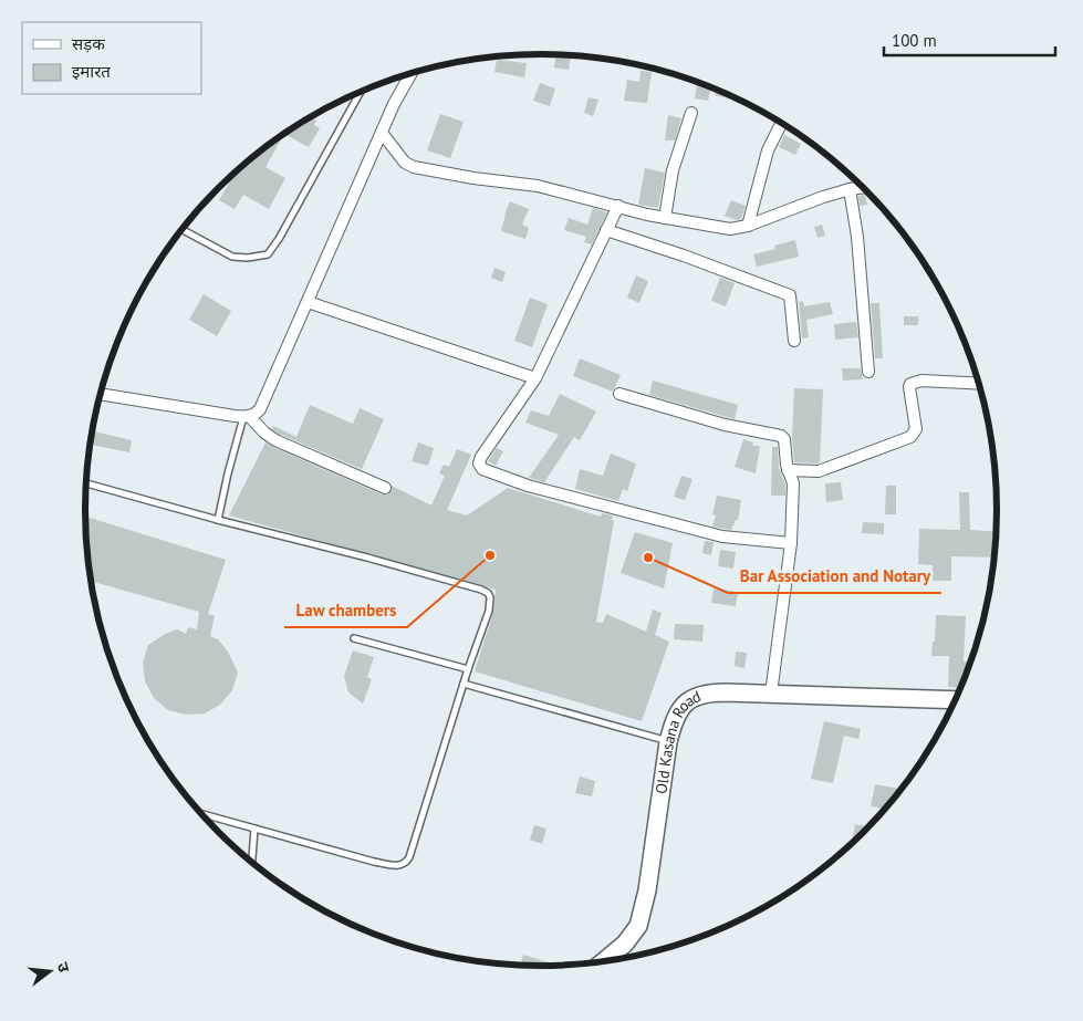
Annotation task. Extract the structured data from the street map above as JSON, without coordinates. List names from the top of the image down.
{
  "streets": {
    "street": ["Old Kasana Road"]
  },
  "places": ["Law chambers", "Bar Association and Notary"],
  "legend": ["सड़क", "इमारत"],
  "scale_bar": "100 m",
  "north": "right"
}
